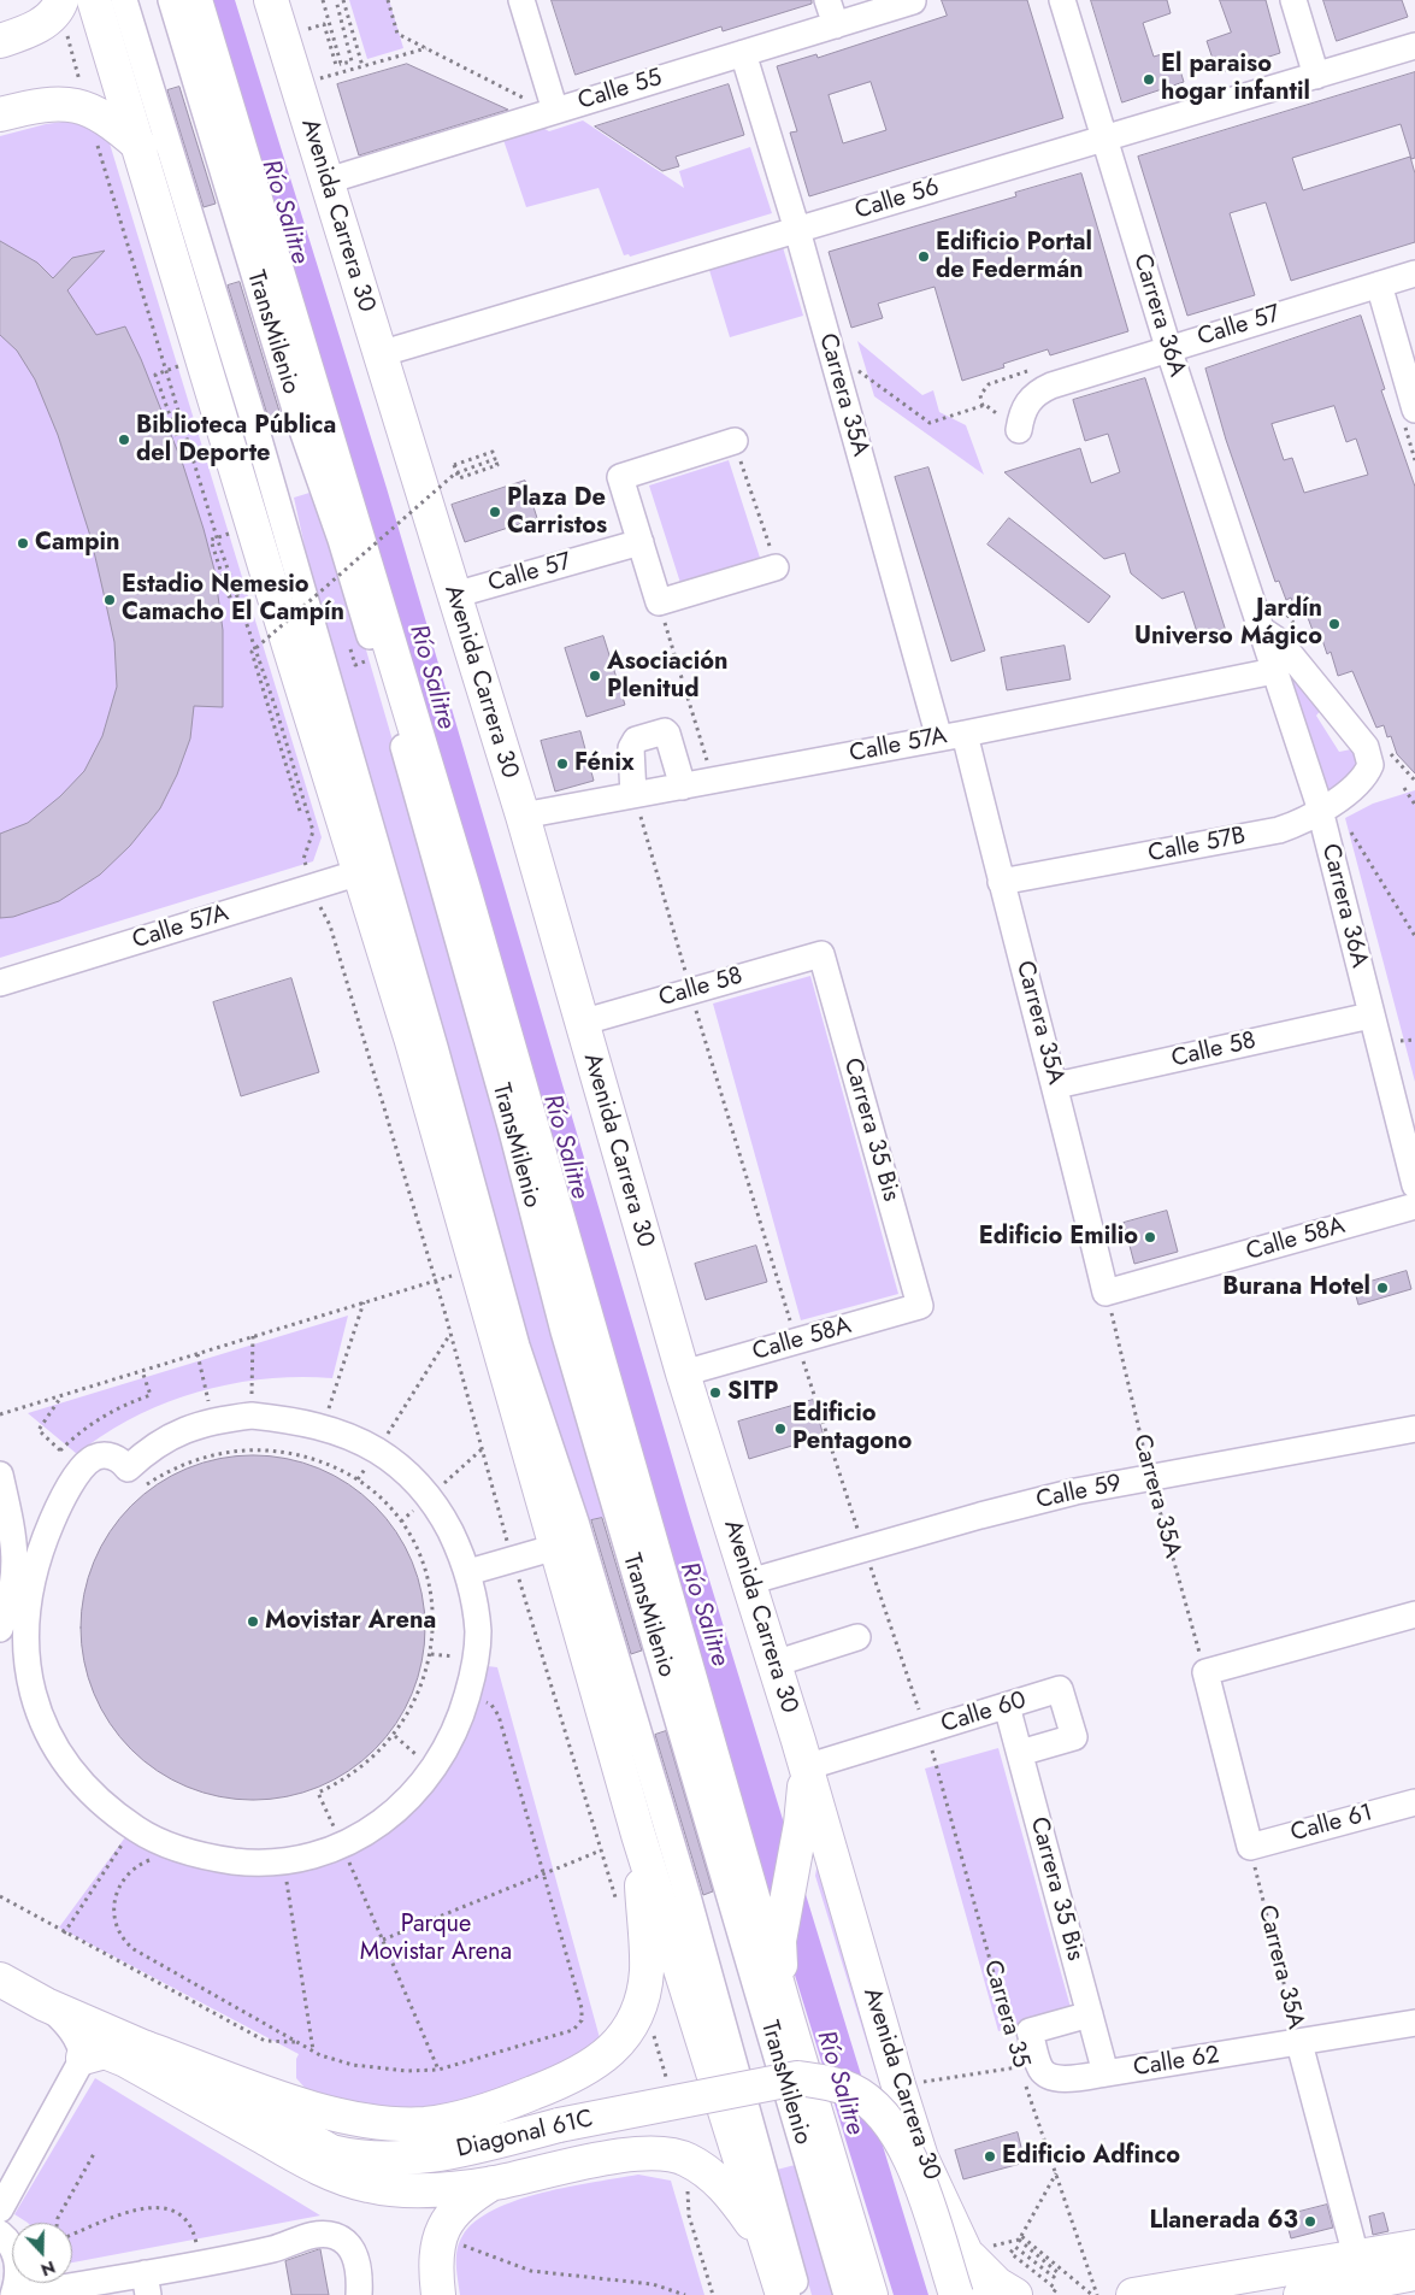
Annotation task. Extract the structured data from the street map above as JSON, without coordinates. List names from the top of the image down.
{
  "streets": {
    "main road": ["Avenida Carrera 30", "Diagonal 61C"],
    "street": [
      "Calle 55",
      "Calle 56",
      "Carrera 36A",
      "Calle 57",
      "TransMilenio",
      "Carrera 35A",
      "Calle 57A",
      "Calle 57B",
      "Calle 58",
      "Carrera 35 Bis",
      "Calle 58A",
      "Calle 59",
      "Calle 60",
      "Calle 61",
      "Calle 62"
    ],
    "path": ["Carrera 35"]
  },
  "crossings": [
    ["Calle 55", "Avenida Carrera 30"],
    ["Calle 55", "Carrera 35A"],
    ["Calle 56", "Avenida Carrera 30"],
    ["Calle 56", "Carrera 36A"],
    ["Calle 56", "Carrera 35A"],
    ["Avenida Carrera 30", "Calle 57"],
    ["Avenida Carrera 30", "Calle 57A"],
    ["Avenida Carrera 30", "Calle 58"],
    ["Avenida Carrera 30", "Calle 58A"],
    ["Avenida Carrera 30", "Calle 59"],
    ["Avenida Carrera 30", "Calle 60"],
    ["Carrera 36A", "Calle 57"],
    ["Carrera 36A", "Calle 57A"],
    ["Carrera 36A", "Calle 57B"],
    ["Carrera 36A", "Calle 58"],
    ["Carrera 35A", "Calle 57A"],
    ["Carrera 35A", "Calle 57B"],
    ["Carrera 35A", "Calle 58"],
    ["Carrera 35A", "Calle 58A"],
    ["Carrera 35A", "Calle 59"],
    ["Carrera 35A", "Calle 61"],
    ["Carrera 35A", "Calle 62"],
    ["Calle 57A", "Carrera 35"],
    ["Calle 58", "Carrera 35 Bis"],
    ["Calle 58", "Carrera 35"],
    ["Carrera 35 Bis", "Calle 58A"],
    ["Carrera 35 Bis", "Calle 60"],
    ["Carrera 35 Bis", "Calle 62"],
    ["Calle 58A", "Carrera 35"],
    ["Calle 59", "Carrera 35"],
    ["Calle 60", "Carrera 35"]
  ],
  "water": ["Río Salitre"],
  "parks": ["Parque Movistar Arena"],
  "places": [
    "El paraiso hogar infantil",
    "Edificio Portal de Federmán",
    "Biblioteca Pública del Deporte",
    "Plaza De Carristos",
    "Campin",
    "Estadio Nemesio Camacho El Campín",
    "Jardín Universo Mágico",
    "Asociación Plenitud",
    "Fénix",
    "Edificio Emilio",
    "Burana Hotel",
    "SITP",
    "Edificio Pentagono",
    "Movistar Arena",
    "Edificio Adfinco",
    "Llanerada 63"
  ],
  "north": "bottom"
}
